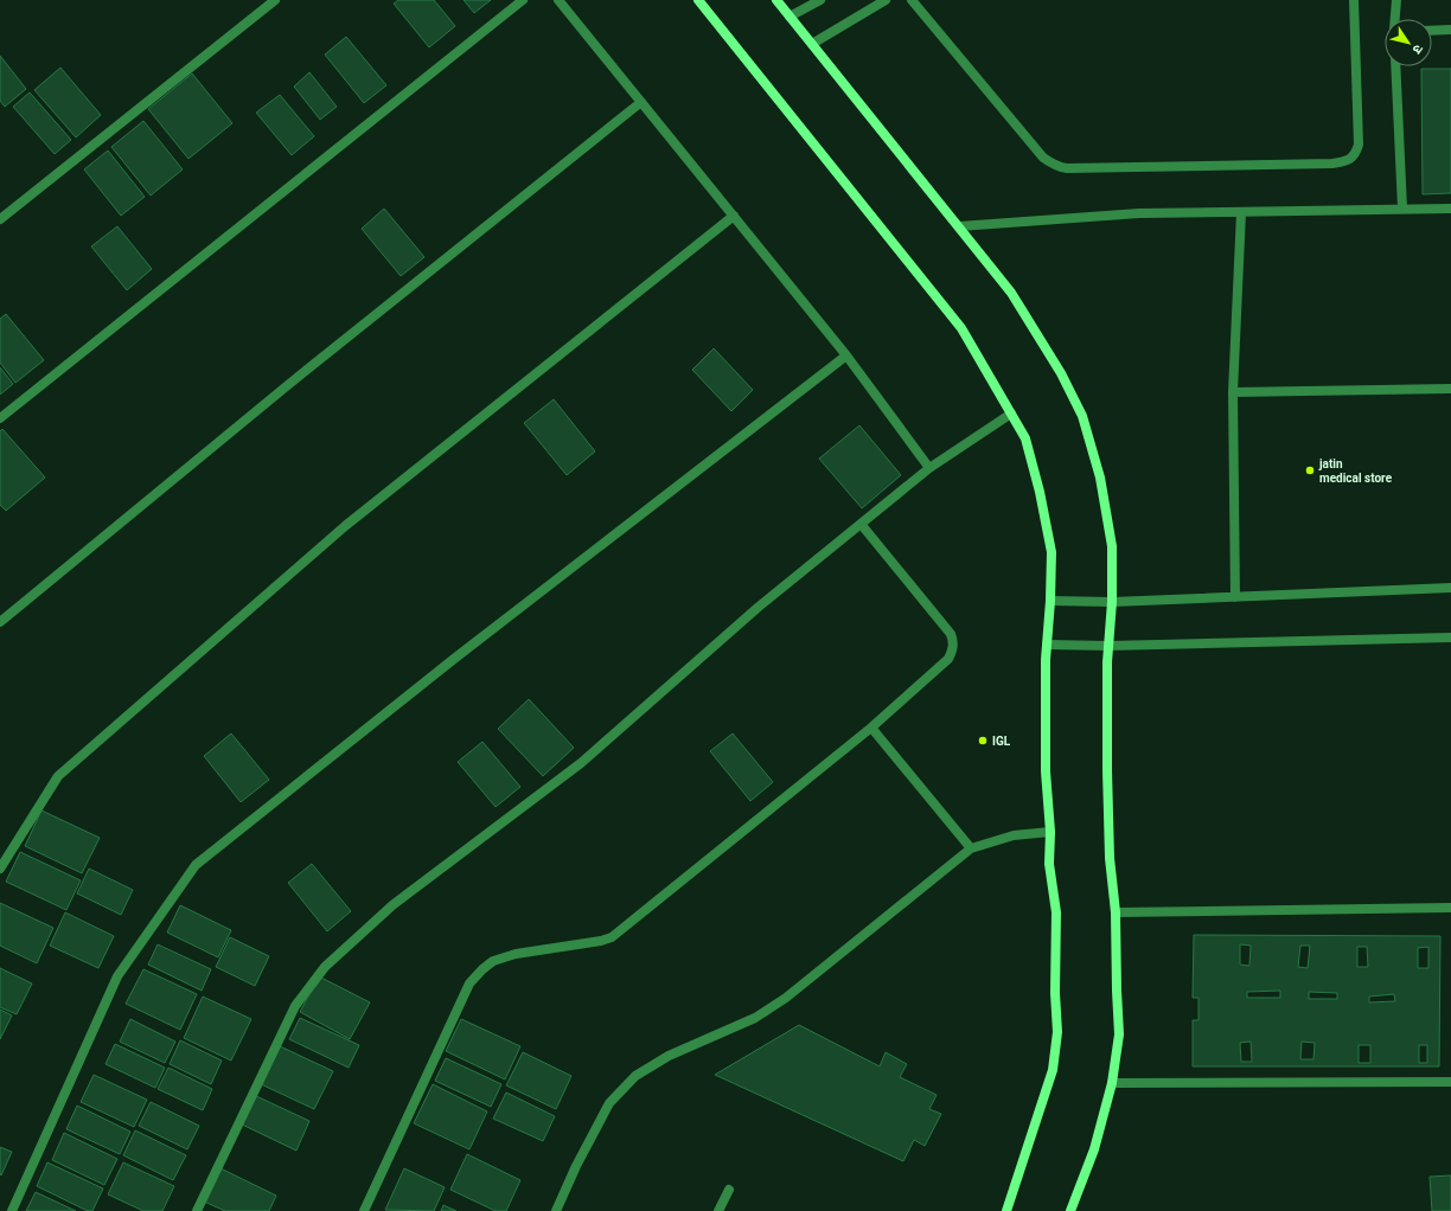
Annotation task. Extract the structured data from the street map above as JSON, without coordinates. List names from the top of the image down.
{
  "places": ["jatin medical store", "IGL"],
  "north": "bottom right"
}
